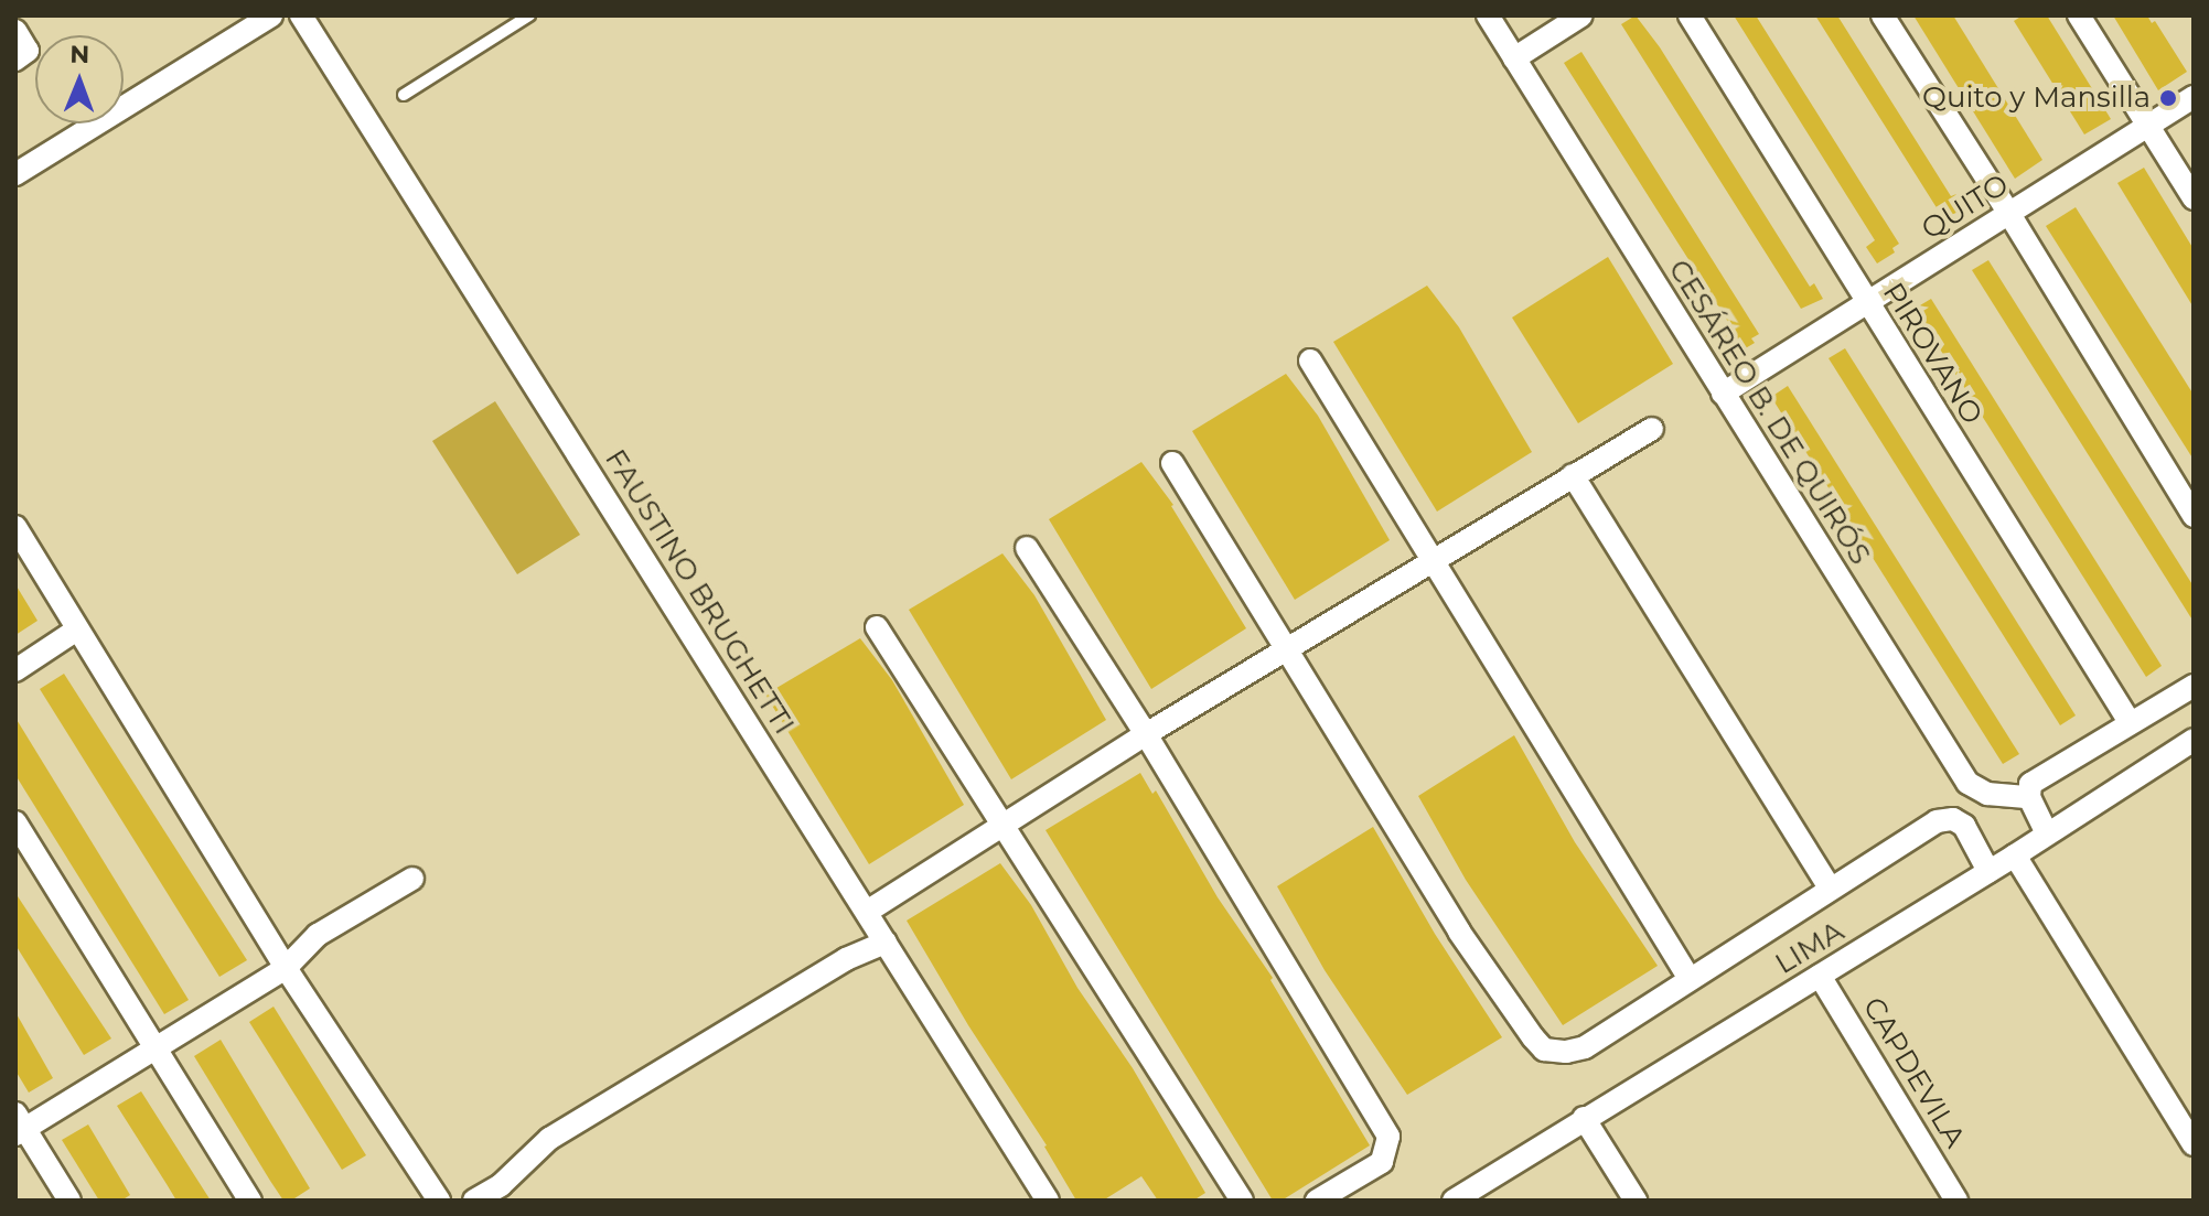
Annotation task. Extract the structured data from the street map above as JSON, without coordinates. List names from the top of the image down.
{
  "streets": {
    "street": [
      "QUITO",
      "PIROVANO",
      "CESÁREO B. DE QUIRÓS",
      "FAUSTINO BRUGHETTI",
      "LIMA",
      "CAPDEVILA"
    ]
  },
  "crossings": [
    ["QUITO", "PIROVANO"],
    ["QUITO", "CESÁREO B. DE QUIRÓS"],
    ["LIMA", "CAPDEVILA"]
  ],
  "places": ["Quito y Mansilla"],
  "north": "top"
}
